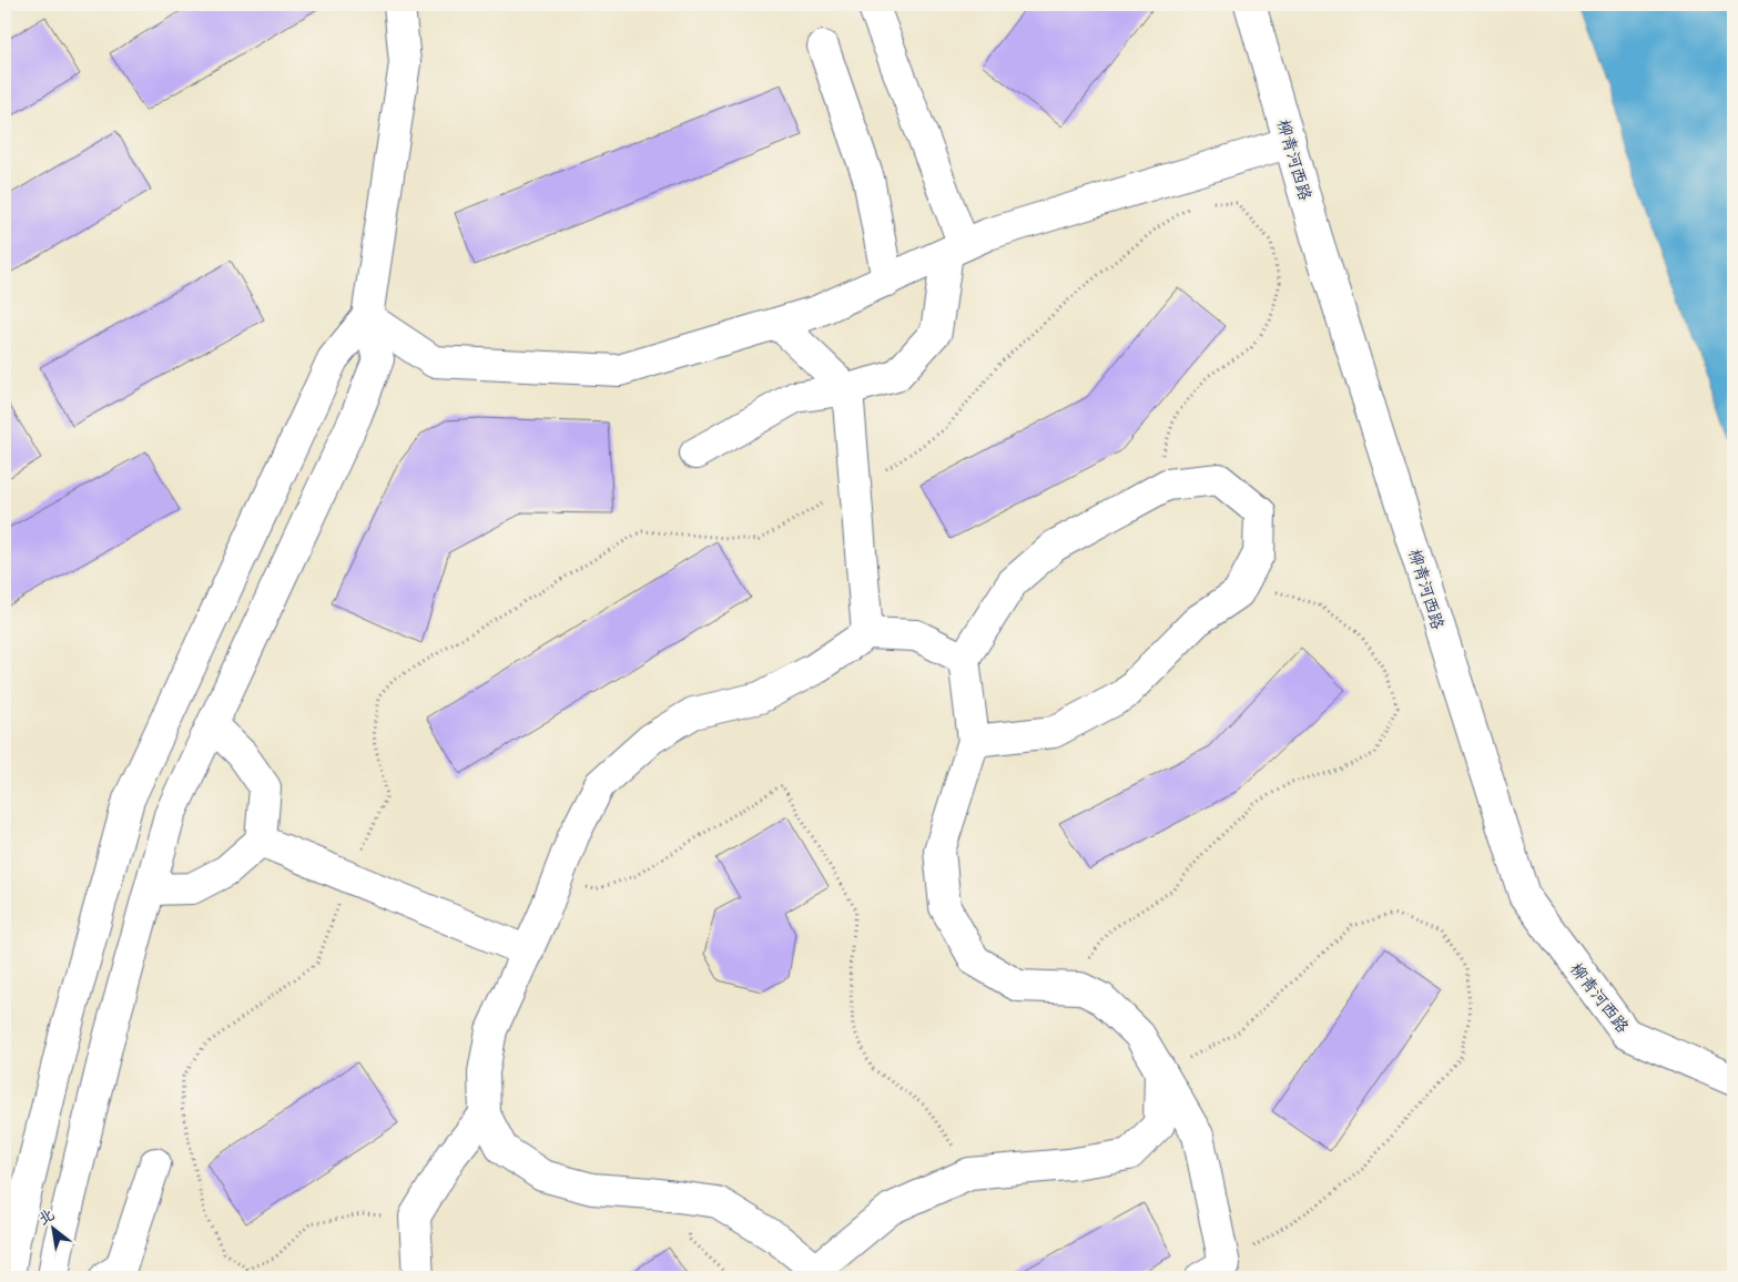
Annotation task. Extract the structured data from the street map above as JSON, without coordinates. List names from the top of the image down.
{
  "streets": {
    "street": ["柳青河西路"]
  },
  "north": "top left"
}
